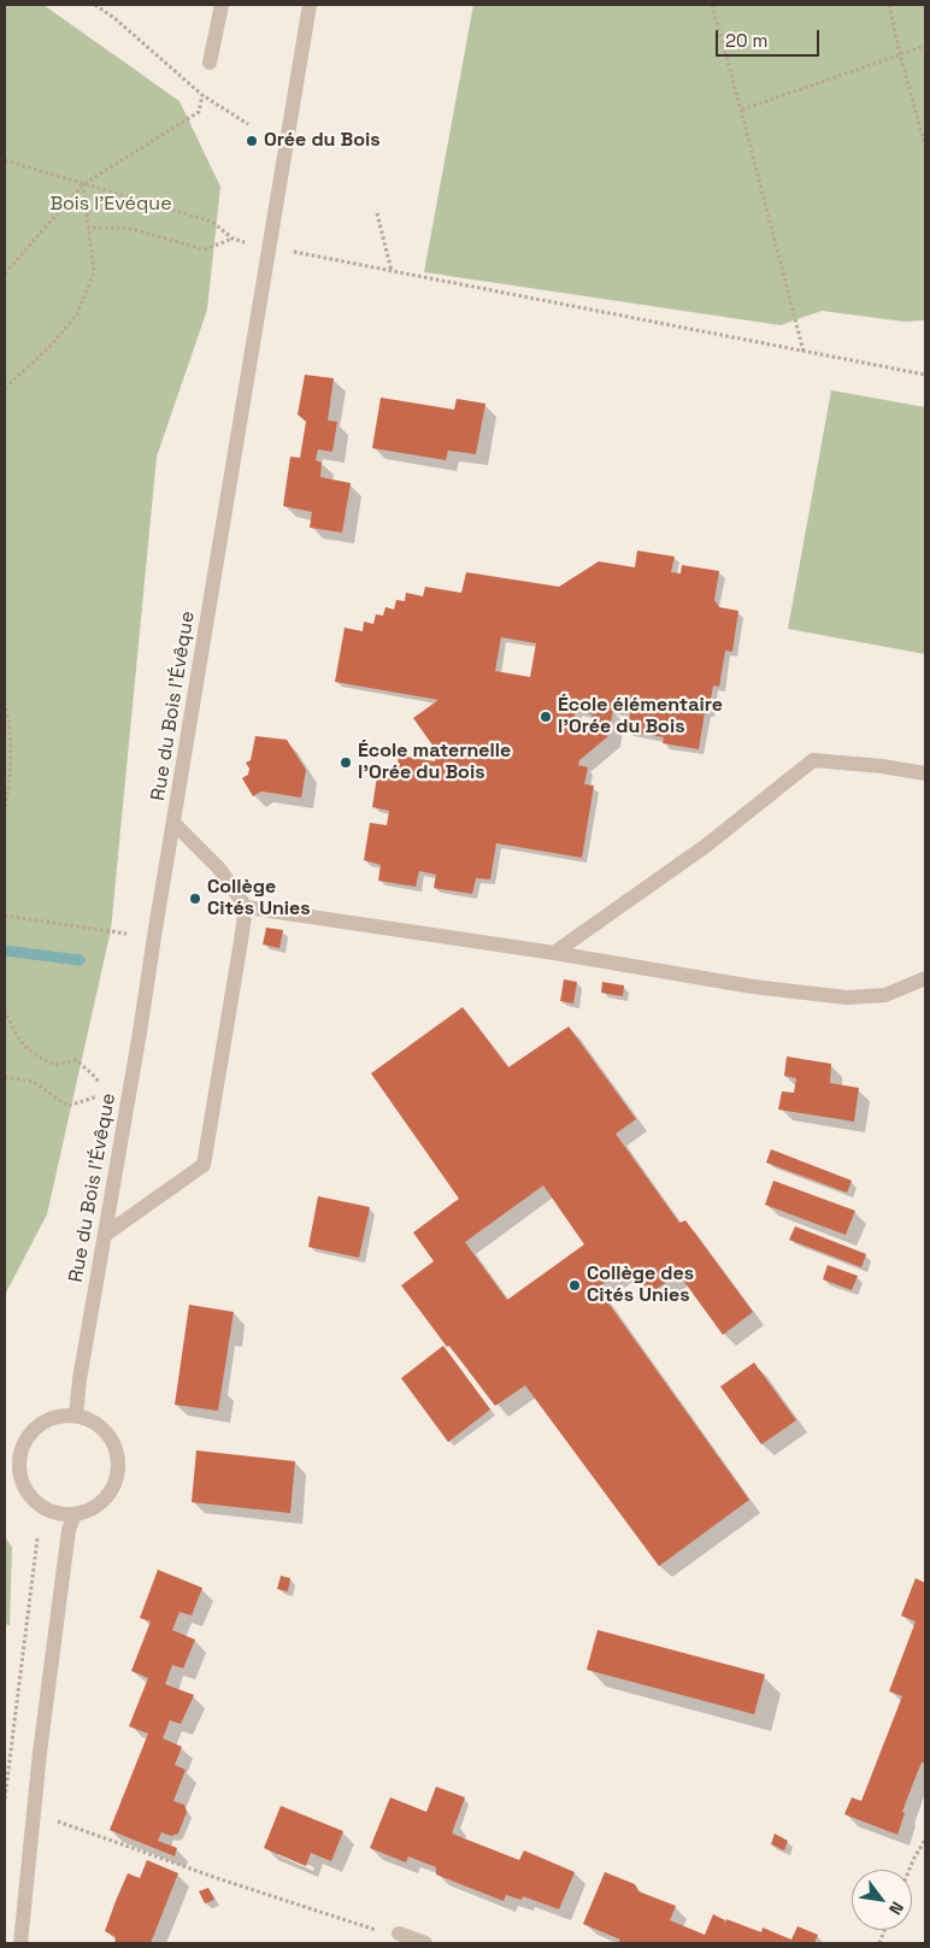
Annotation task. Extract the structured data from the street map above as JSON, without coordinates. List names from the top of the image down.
{
  "streets": {
    "street": ["Rue du Bois l'Évêque"]
  },
  "parks": ["Bois l'Evéque"],
  "places": [
    "Orée du Bois",
    "École élémentaire l'Orée du Bois",
    "École maternelle l'Orée du Bois",
    "Collège Cités Unies",
    "Collège des Cités Unies"
  ],
  "scale_bar": "20 m",
  "north": "bottom right"
}
